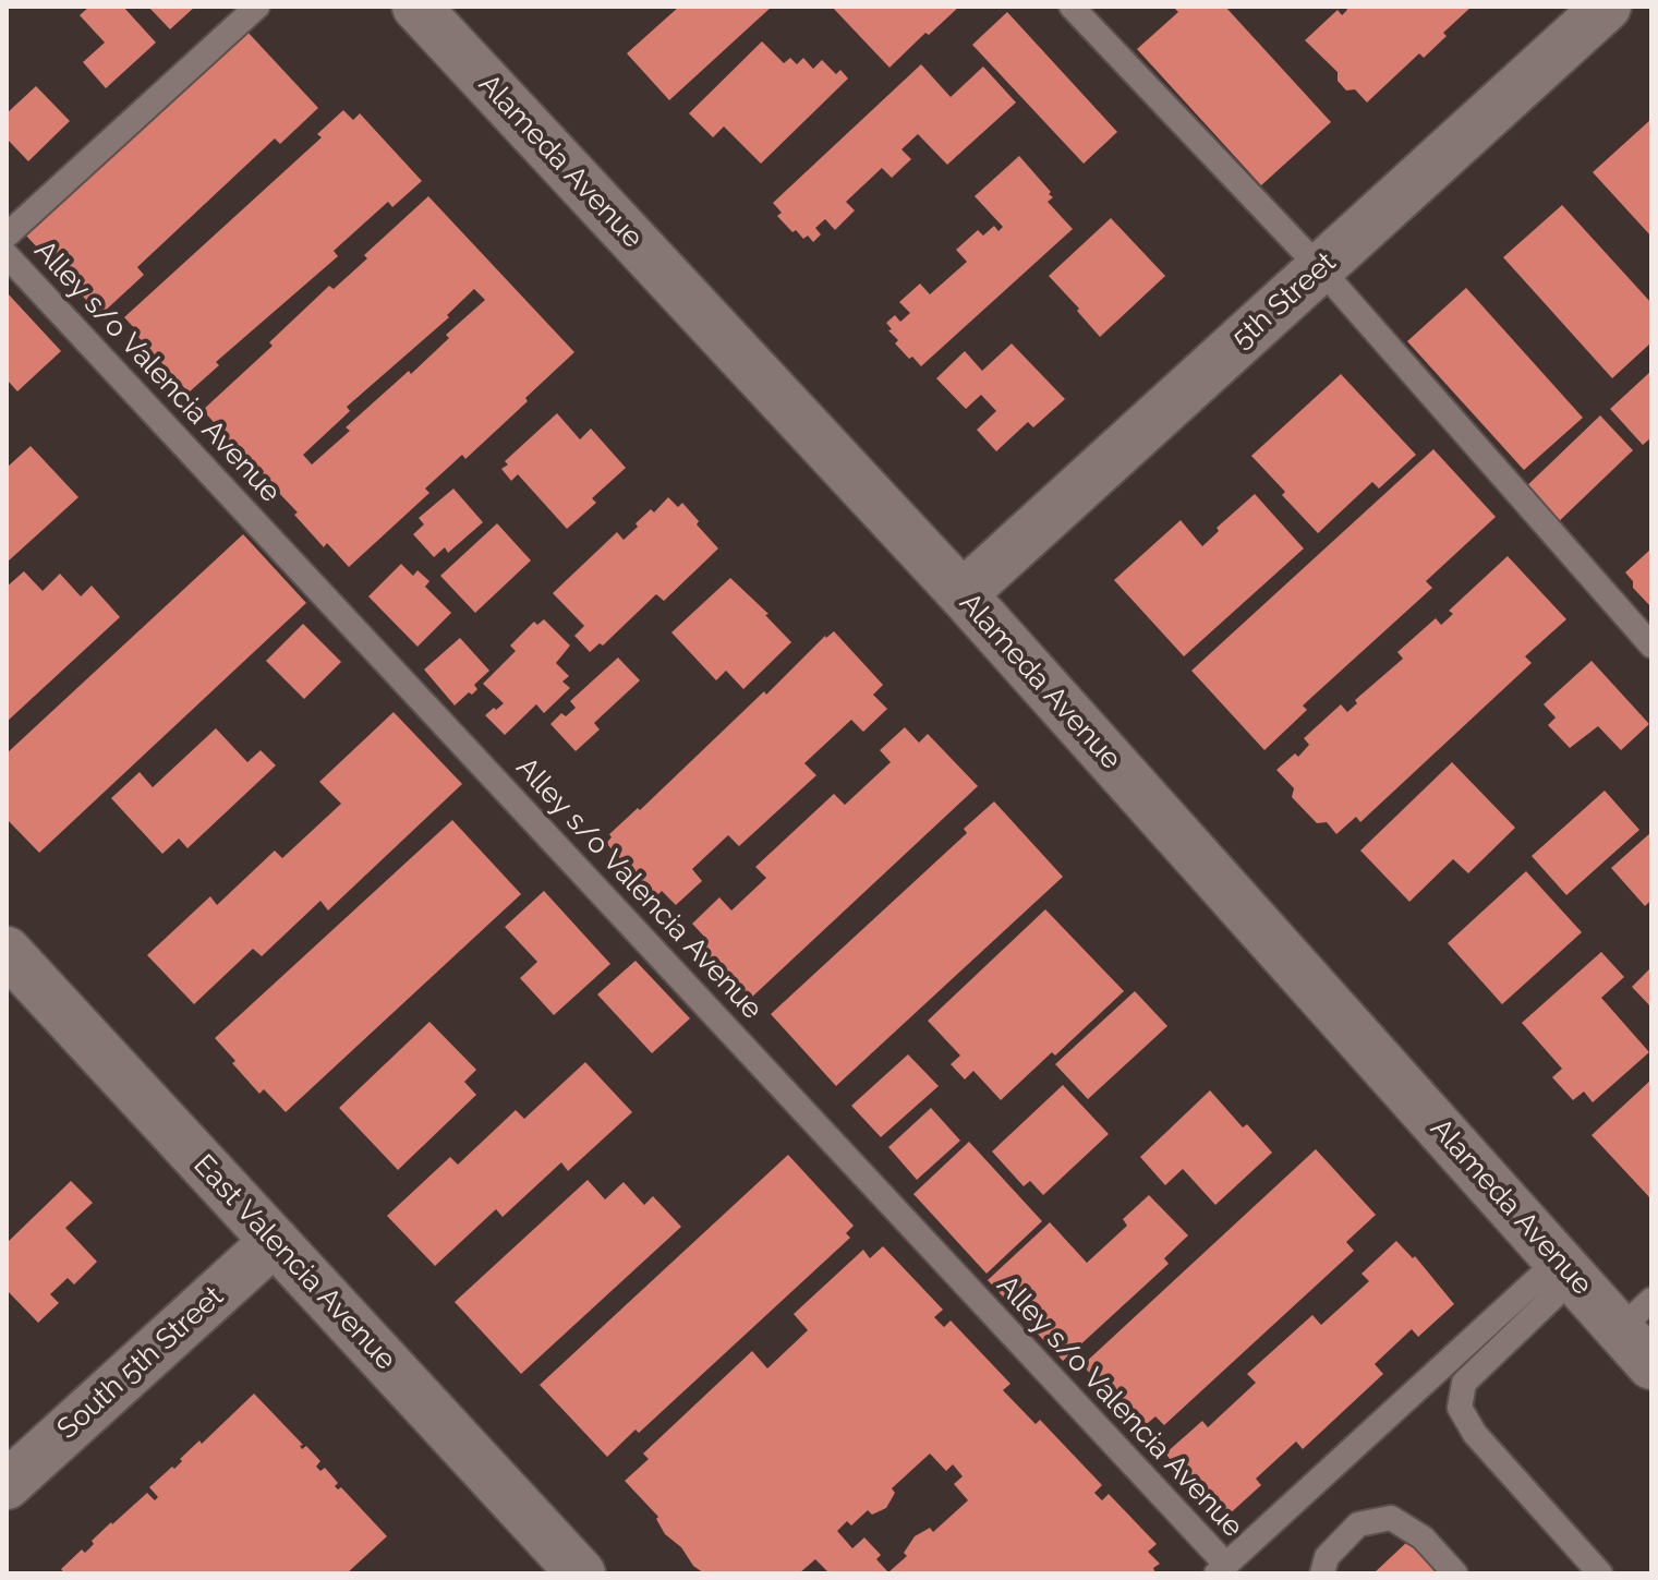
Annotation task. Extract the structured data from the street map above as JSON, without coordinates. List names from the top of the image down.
{
  "streets": {
    "street": [
      "Alameda Avenue",
      "5th Street",
      "East Valencia Avenue",
      "South 5th Street"
    ],
    "lane": ["Alley s/o Valencia Avenue"]
  },
  "crossings": [
    ["Alameda Avenue", "5th Street"],
    ["East Valencia Avenue", "South 5th Street"]
  ]
}
